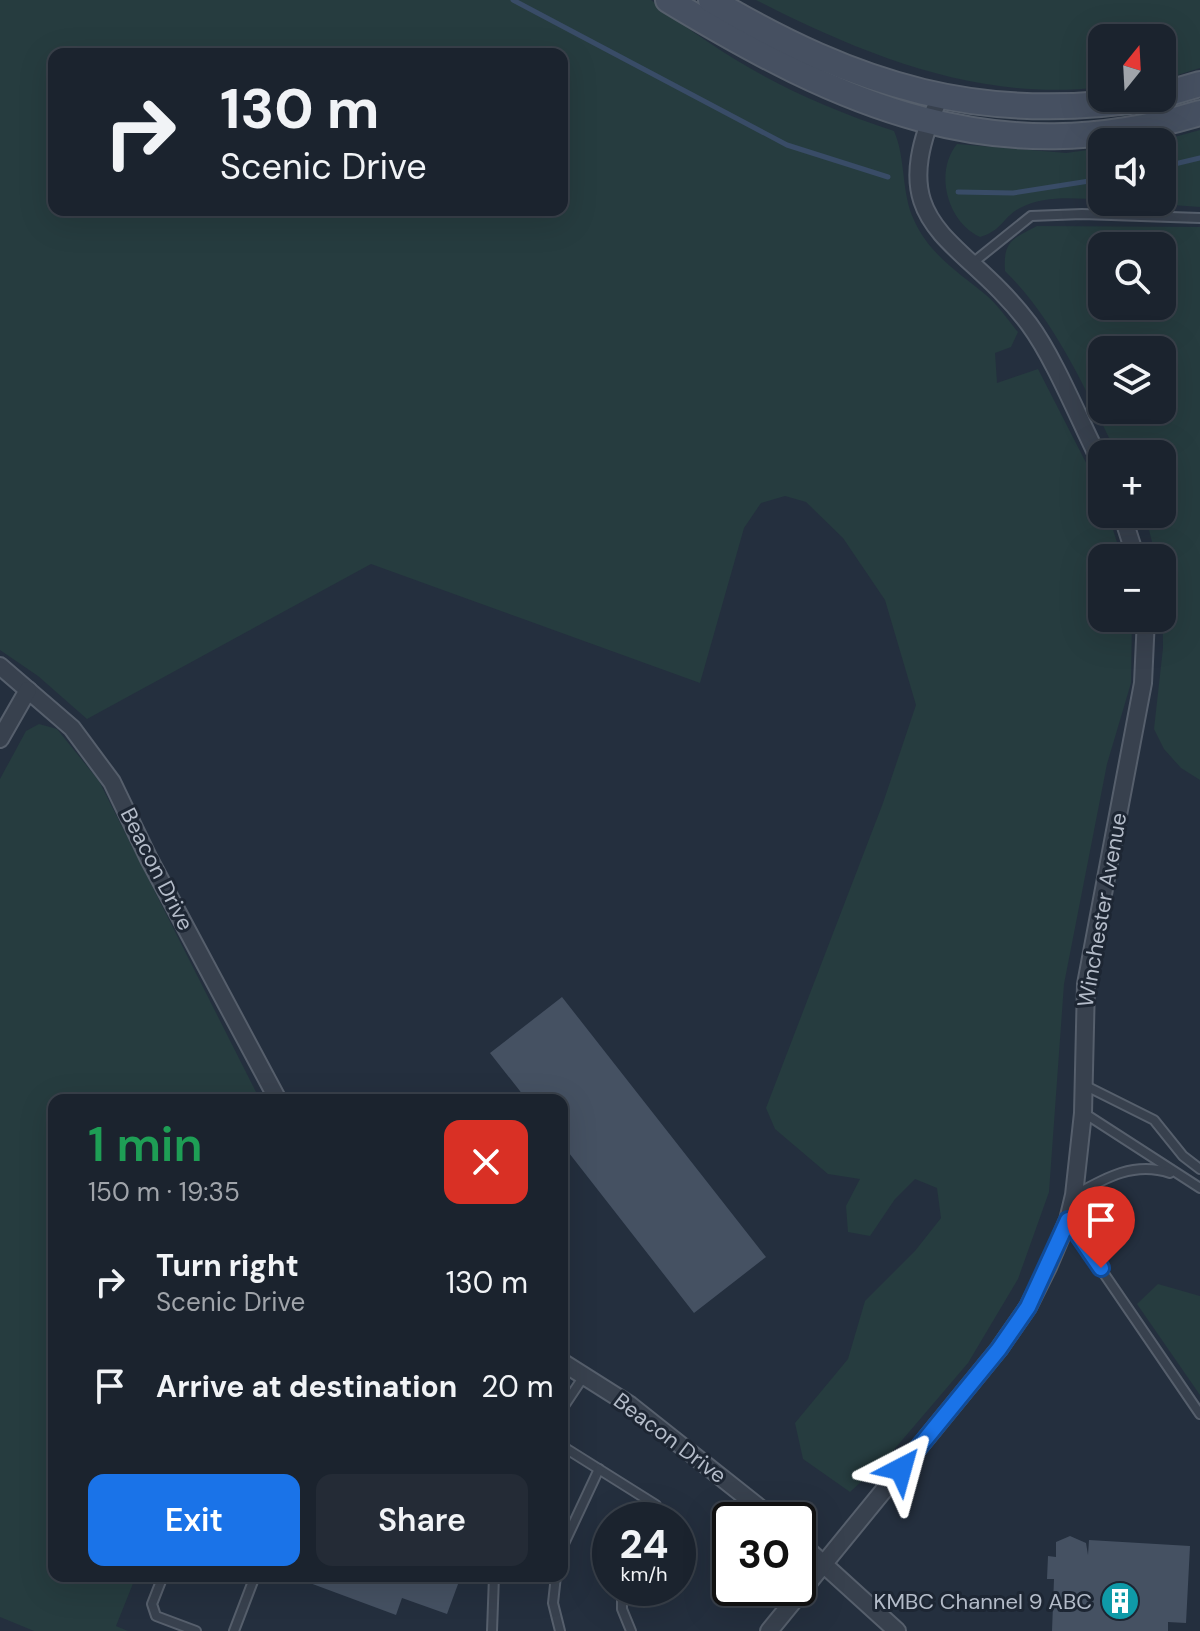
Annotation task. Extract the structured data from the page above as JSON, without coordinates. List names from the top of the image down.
{
  "streets": {
    "street": ["Beacon Drive", "Winchester Avenue"]
  },
  "places": {
    "building": ["KMBC Channel 9 ABC"]
  },
  "north": "top",
  "page": {
    "map_buttons": ["+", "−"],
    "turn": ["130 m", "Scenic Drive"],
    "heading": ["1 min", "150 m · 19:35"],
    "list": [
      {
        "name": "Turn right",
        "note": "Scenic Drive",
        "value": "130 m"
      },
      {
        "name": "Arrive at destination",
        "value": "20 m"
      }
    ],
    "buttons": ["Exit", "Share"],
    "speed": "24 km/h",
    "limit": "30"
  }
}
